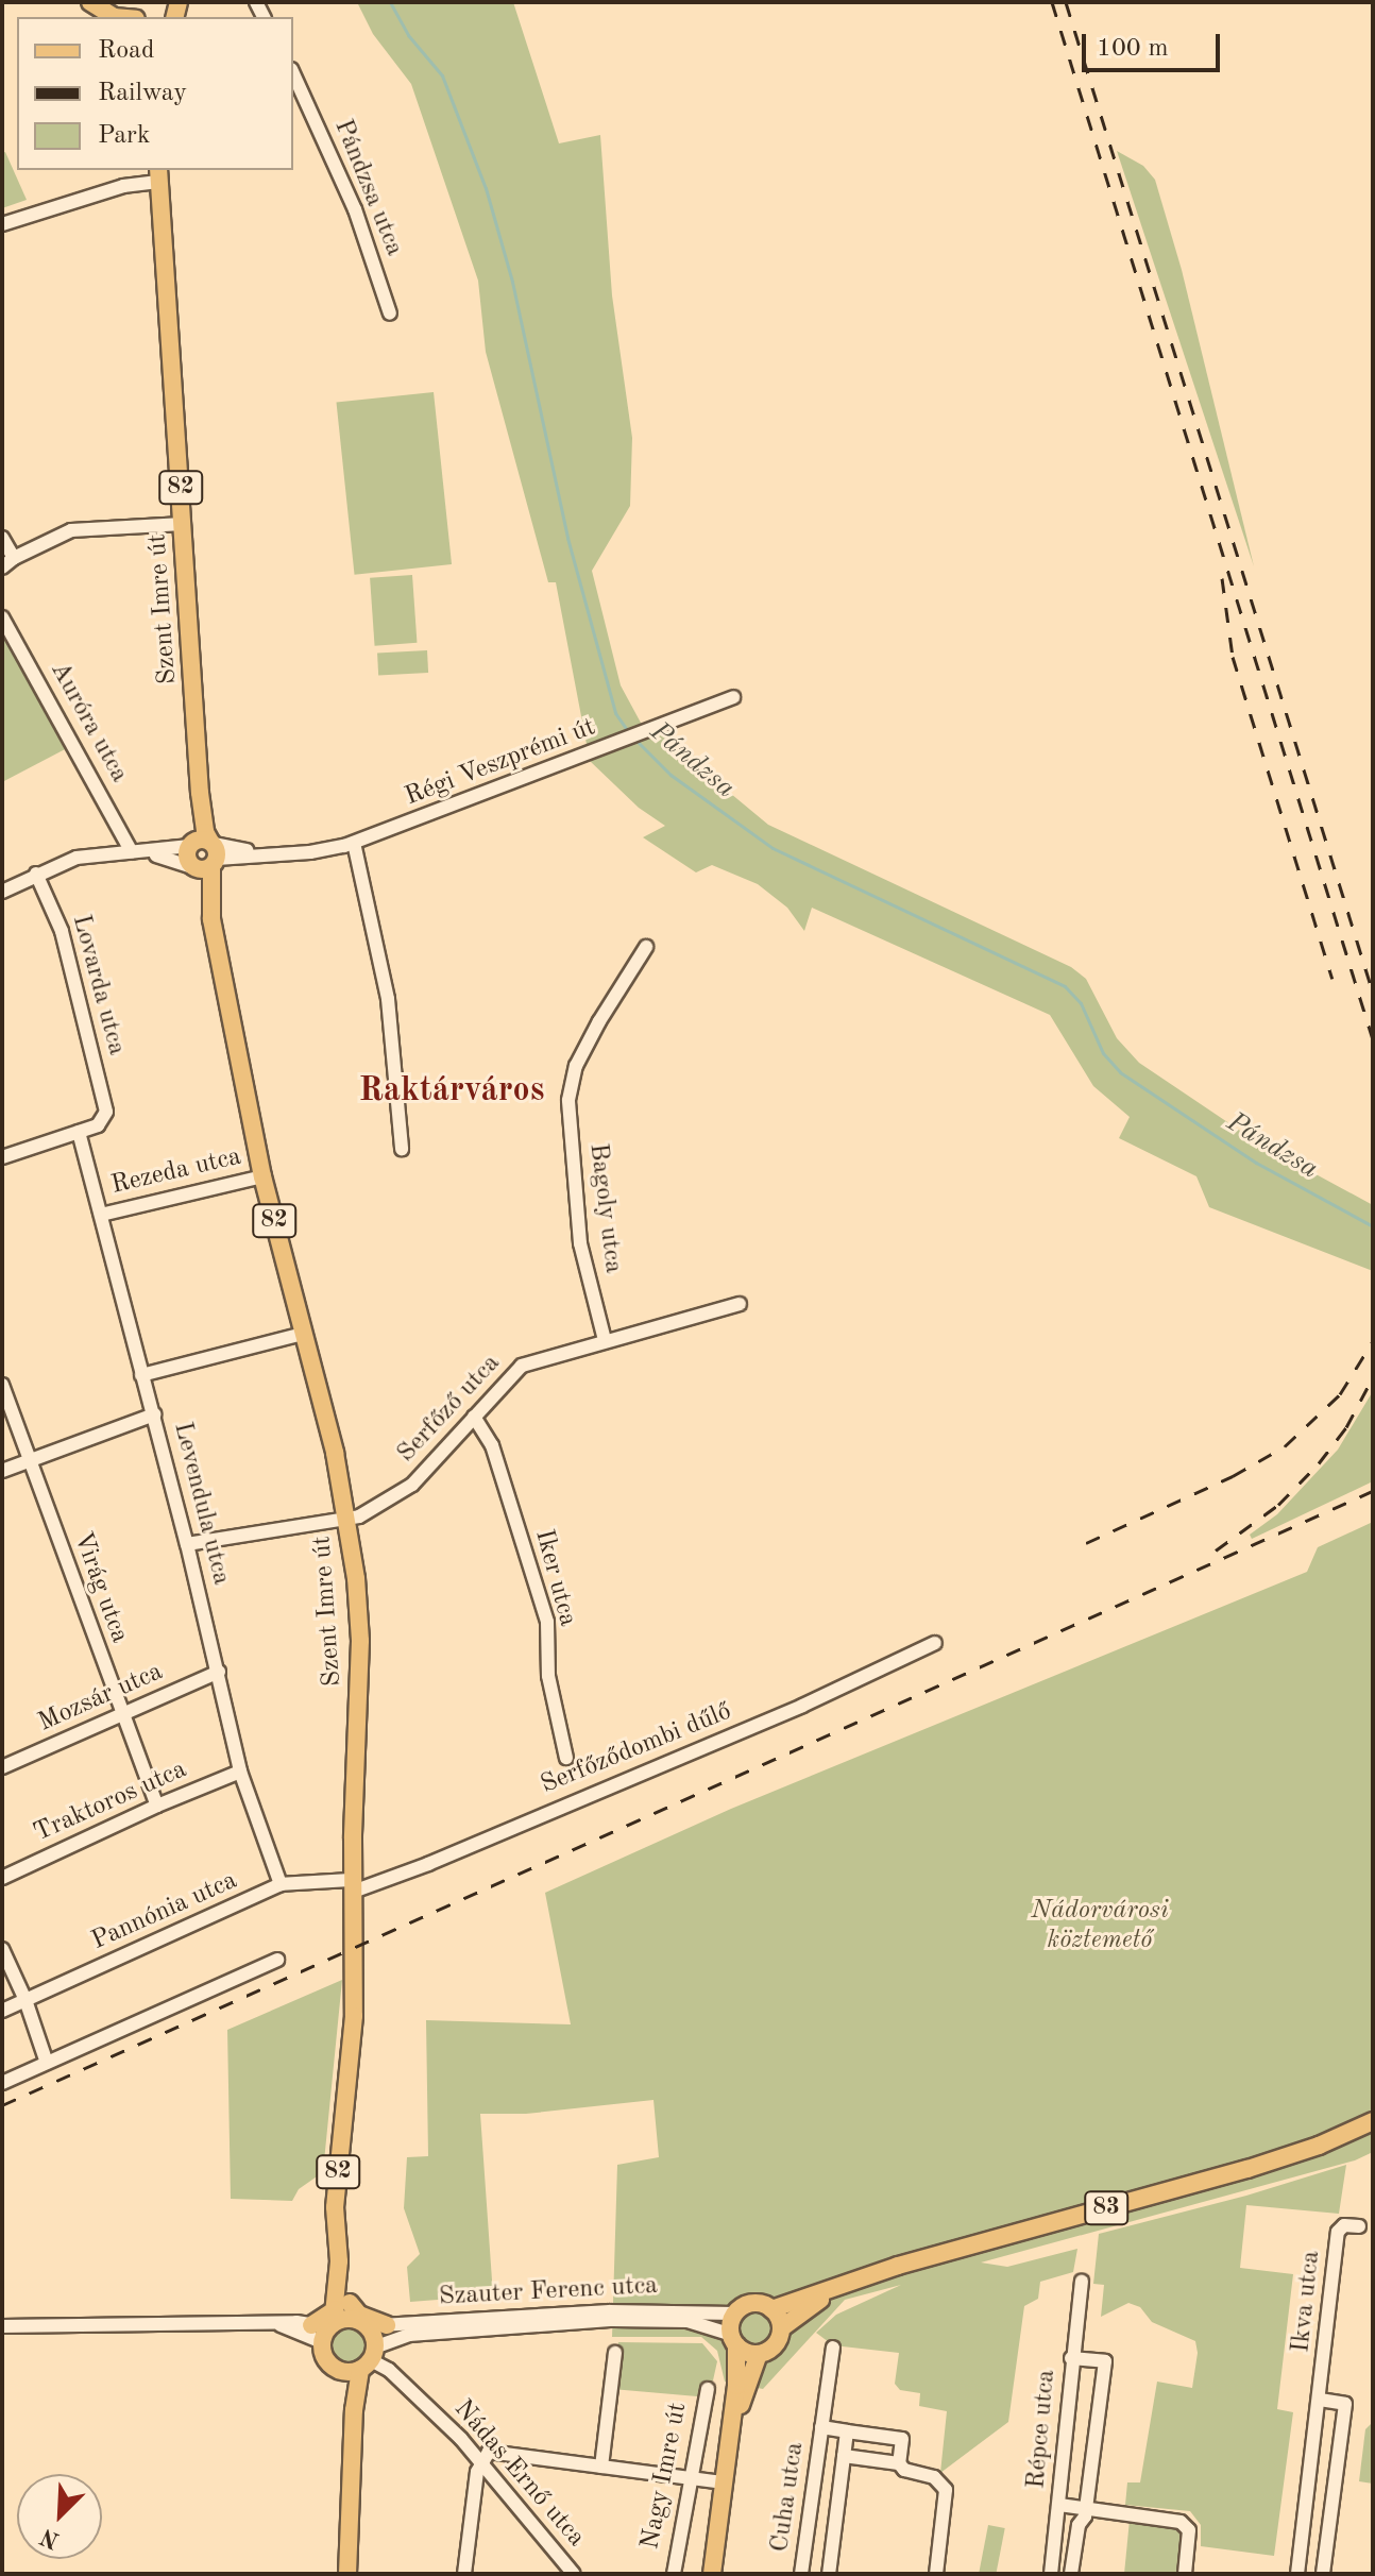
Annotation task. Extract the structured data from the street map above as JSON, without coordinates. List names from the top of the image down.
{
  "streets": {
    "main road": ["82", "Szent Imre út", "83"],
    "street": [
      "Pándzsa utca",
      "Auróra utca",
      "Régi Veszprémi út",
      "Lovarda utca",
      "Rezeda utca",
      "Bagoly utca",
      "Serfőző utca",
      "Levendula utca",
      "Iker utca",
      "Virág utca",
      "Mozsár utca",
      "Serfőződombi dűlő",
      "Traktoros utca",
      "Pannónia utca",
      "Szauter Ferenc utca",
      "Ikva utca",
      "Répce utca",
      "Nádas Ernő utca",
      "Nagy Imre út",
      "Cuha utca"
    ]
  },
  "crossings": [
    ["82", "Szent Imre út"],
    ["82", "Szauter Ferenc utca"],
    ["82", "Nádas Ernő utca"],
    ["Szent Imre út", "Régi Veszprémi út"],
    ["Szent Imre út", "Rezeda utca"],
    ["Szent Imre út", "Serfőző utca"],
    ["Szent Imre út", "Serfőződombi dűlő"],
    ["Szent Imre út", "Pannónia utca"],
    ["Szent Imre út", "Szauter Ferenc utca"],
    ["Szent Imre út", "Nádas Ernő utca"],
    ["Auróra utca", "Régi Veszprémi út"],
    ["Lovarda utca", "Levendula utca"],
    ["Rezeda utca", "Levendula utca"],
    ["Bagoly utca", "Serfőző utca"],
    ["Serfőző utca", "Levendula utca"],
    ["Serfőző utca", "Iker utca"],
    ["Levendula utca", "Mozsár utca"],
    ["Levendula utca", "Traktoros utca"],
    ["Levendula utca", "Pannónia utca"],
    ["Virág utca", "Mozsár utca"],
    ["Virág utca", "Traktoros utca"],
    ["Serfőződombi dűlő", "Pannónia utca"],
    ["83", "Szauter Ferenc utca"],
    ["Szauter Ferenc utca", "Nádas Ernő utca"]
  ],
  "districts": ["Raktárváros"],
  "water": ["Pándzsa"],
  "parks": ["Nádorvárosi köztemető"],
  "legend": ["Road", "Railway", "Park"],
  "scale_bar": "100 m",
  "north": "bottom left"
}
